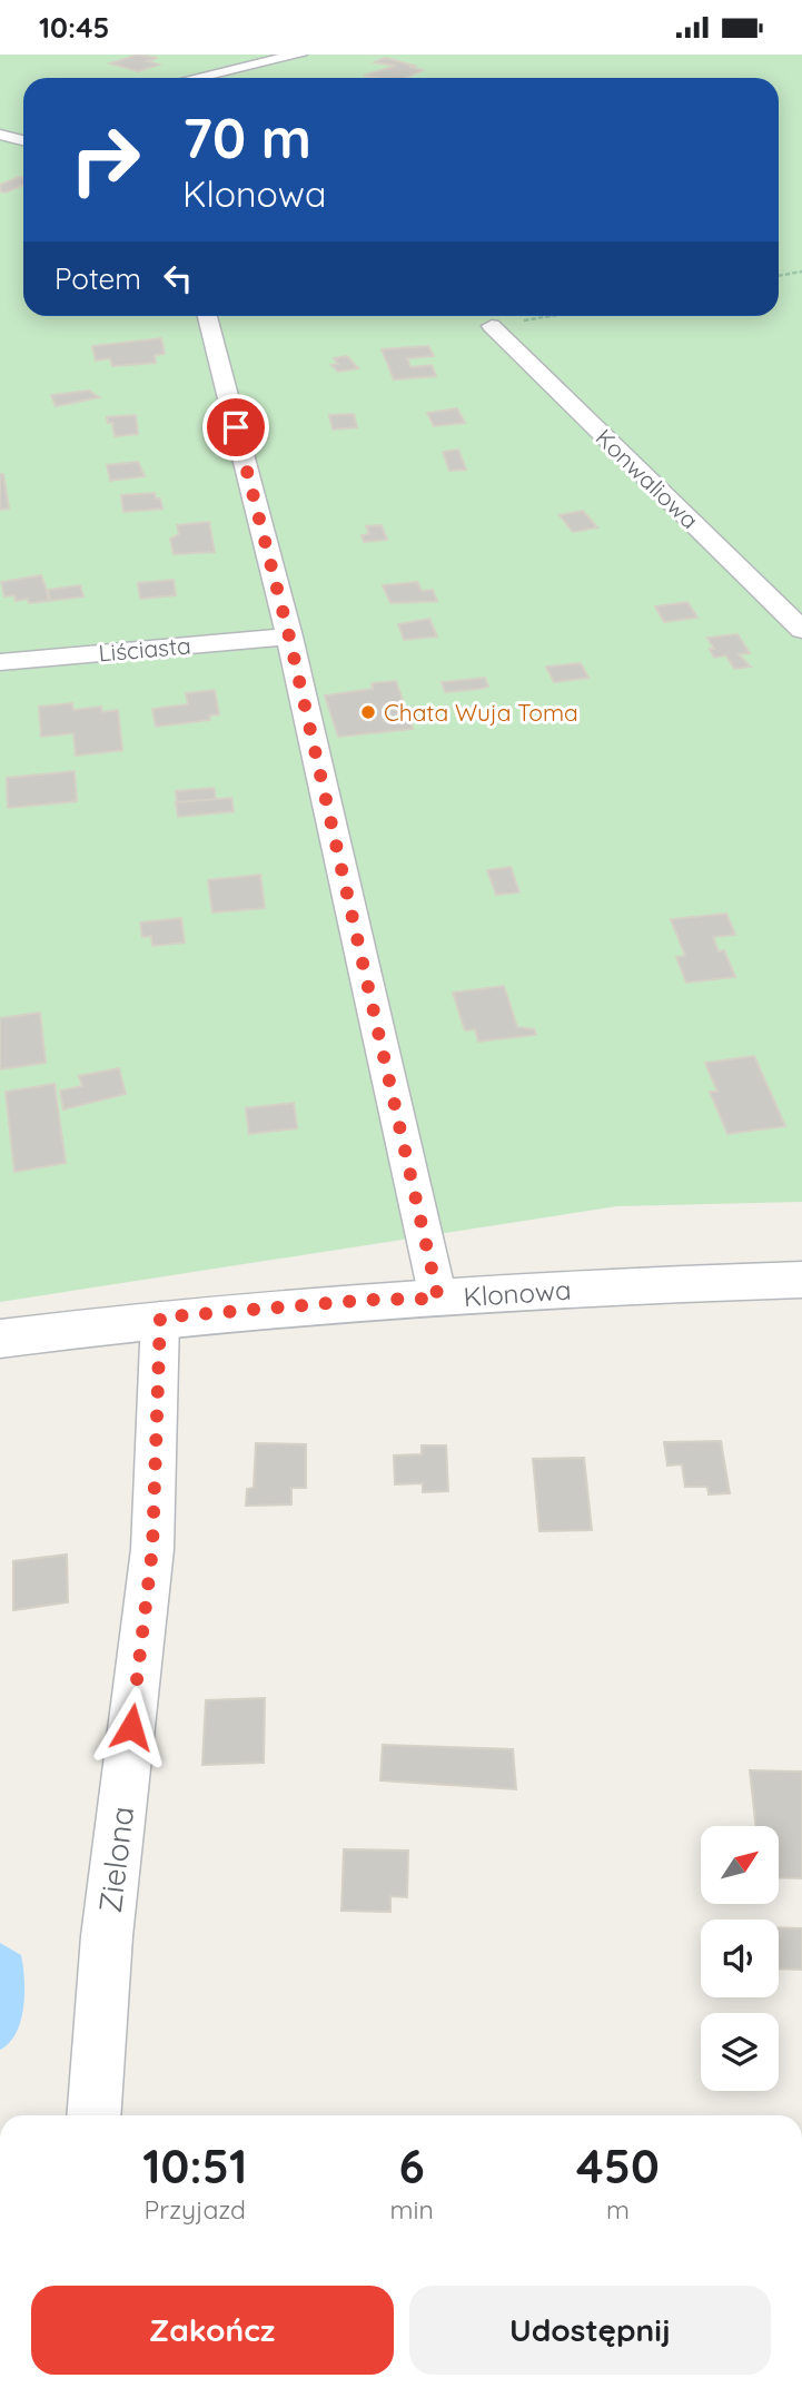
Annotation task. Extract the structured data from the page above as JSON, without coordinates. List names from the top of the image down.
{
  "streets": {
    "street": [
      "Konwaliowa",
      "Liściasta",
      "Klonowa",
      "Zielona"
    ]
  },
  "crossings": [
    ["Klonowa", "Zielona"]
  ],
  "places": ["Chata Wuja Toma"],
  "north": "top right",
  "page": {
    "status": "10:45",
    "turn": ["70 m", "Klonowa"],
    "then": "Potem",
    "eta": [
      "10:51",
      "Przyjazd",
      "6",
      "min",
      "450",
      "m"
    ],
    "buttons": ["Zakończ", "Udostępnij"]
  }
}
